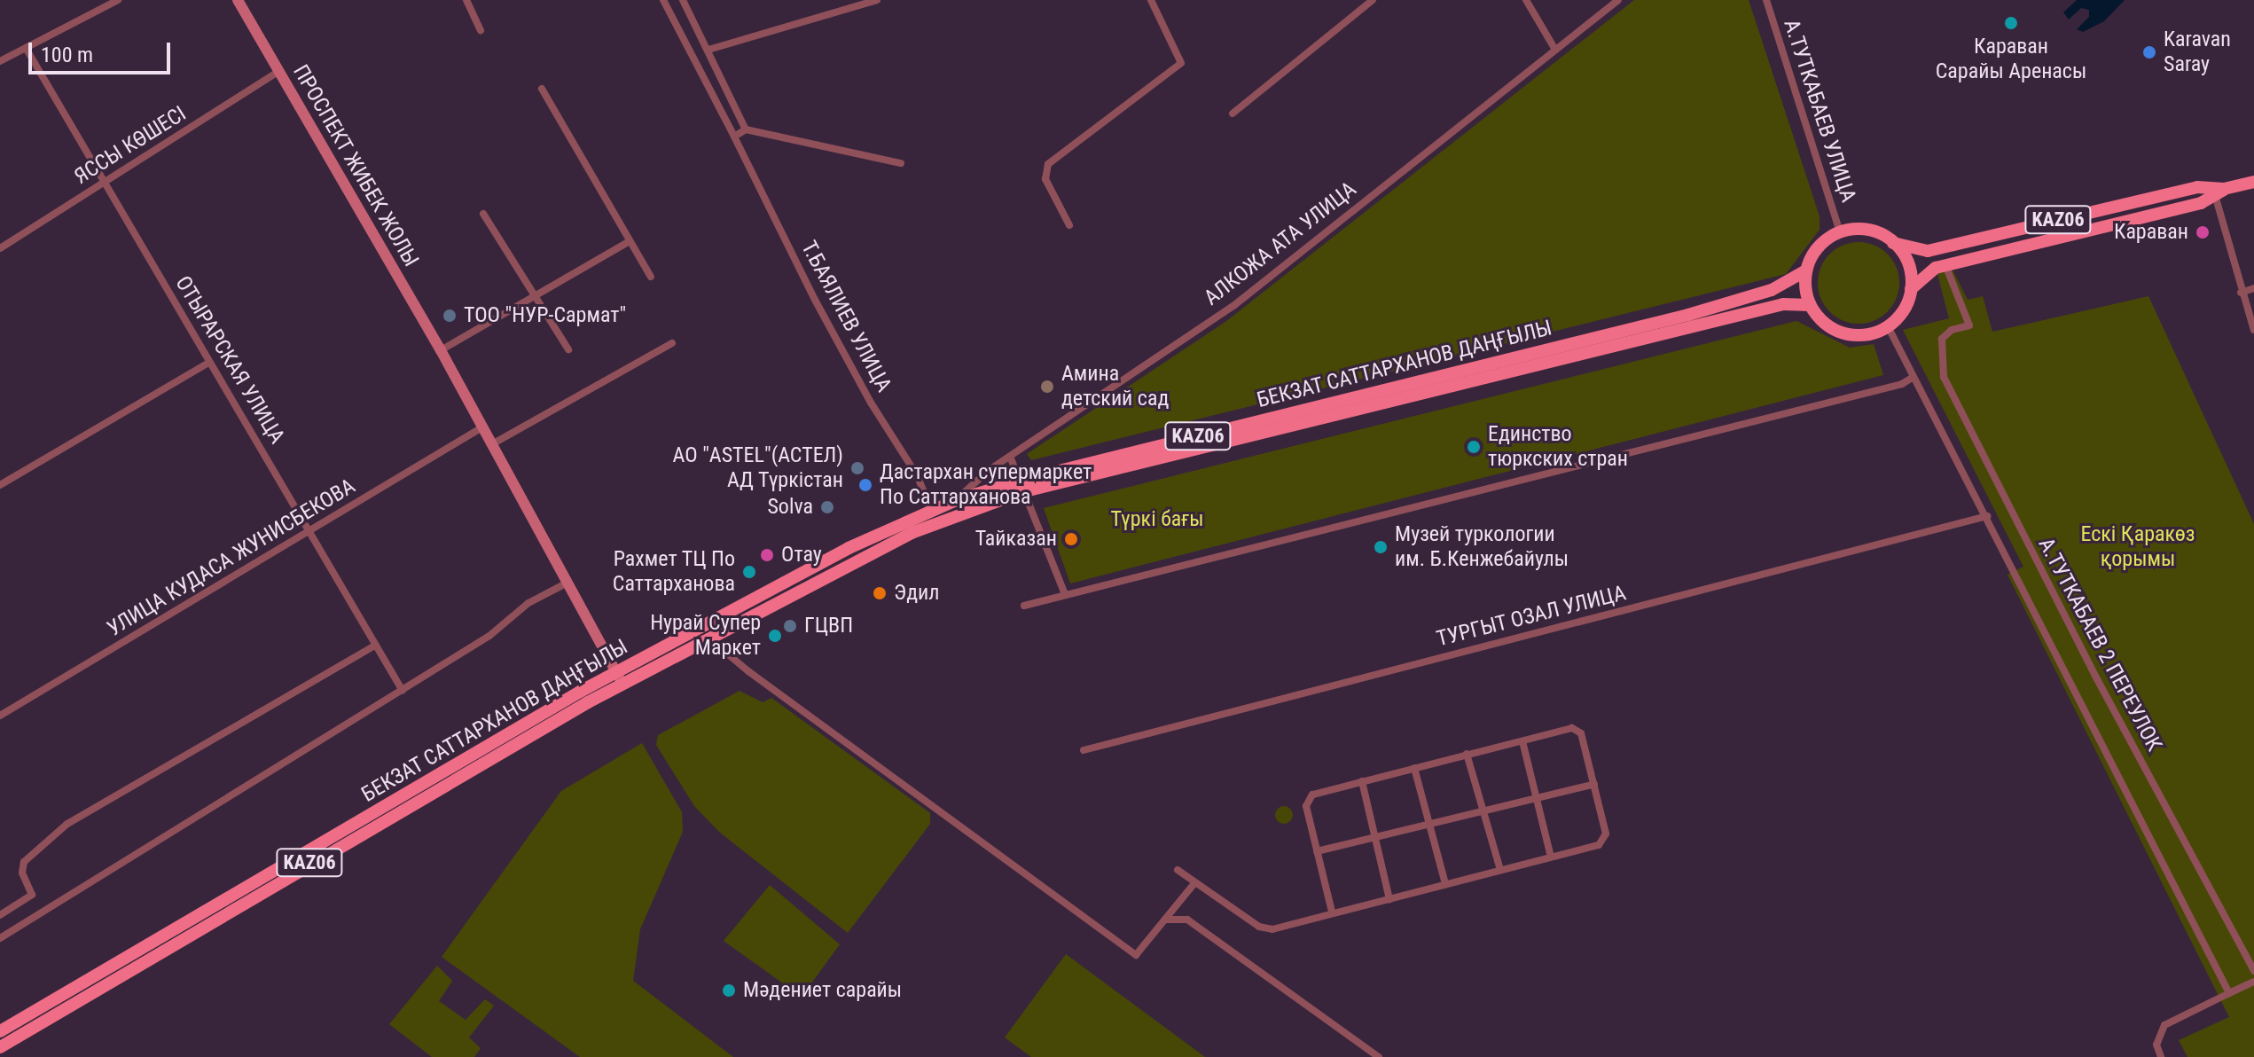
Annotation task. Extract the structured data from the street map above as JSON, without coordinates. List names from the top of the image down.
{
  "streets": {
    "main road": ["ПРОСПЕКТ ЖИБЕК ЖОЛЫ", "KАZ06", "БЕКЗАТ САТТАРХАНОВ ДАҢҒЫЛЫ"],
    "street": [
      "А.ТУТКАБАЕВ УЛИЦА",
      "ЯССЫ КӨШЕСІ",
      "АЛКОЖА АТА УЛИЦА",
      "Т.БАЯЛИЕВ УЛИЦА",
      "ОТЫРАРСКАЯ УЛИЦА",
      "УЛИЦА КУДАСА ЖУНИСБЕКОВА",
      "ТУРГЫТ ОЗАЛ УЛИЦА",
      "А.ТУТКАБАЕВ 2 ПЕРЕУЛОК"
    ]
  },
  "crossings": [
    ["А.ТУТКАБАЕВ УЛИЦА", "KАZ06"],
    ["А.ТУТКАБАЕВ УЛИЦА", "БЕКЗАТ САТТАРХАНОВ ДАҢҒЫЛЫ"],
    ["ЯССЫ КӨШЕСІ", "ПРОСПЕКТ ЖИБЕК ЖОЛЫ"],
    ["ЯССЫ КӨШЕСІ", "ОТЫРАРСКАЯ УЛИЦА"],
    ["ПРОСПЕКТ ЖИБЕК ЖОЛЫ", "БЕКЗАТ САТТАРХАНОВ ДАҢҒЫЛЫ"],
    ["ПРОСПЕКТ ЖИБЕК ЖОЛЫ", "УЛИЦА КУДАСА ЖУНИСБЕКОВА"],
    ["KАZ06", "БЕКЗАТ САТТАРХАНОВ ДАҢҒЫЛЫ"],
    ["KАZ06", "А.ТУТКАБАЕВ 2 ПЕРЕУЛОК"],
    ["АЛКОЖА АТА УЛИЦА", "БЕКЗАТ САТТАРХАНОВ ДАҢҒЫЛЫ"],
    ["Т.БАЯЛИЕВ УЛИЦА", "БЕКЗАТ САТТАРХАНОВ ДАҢҒЫЛЫ"],
    ["ОТЫРАРСКАЯ УЛИЦА", "УЛИЦА КУДАСА ЖУНИСБЕКОВА"]
  ],
  "parks": ["Түркі бағы", "Ескі Қаракөз қорымы"],
  "places": [
    "Караван Сарайы Аренасы",
    "Karavan Saray",
    "Караван",
    "ТОО \"НУР-Сармат\"",
    "Амина детский сад",
    "Единство тюркских стран",
    "АО \"ASTEL\"(АСТЕЛ) АД Түркістан",
    "Дастархан супермаркет По Саттарханова",
    "Solva",
    "Тайказан",
    "Музей туркологии им. Б.Кенжебайулы",
    "Отау",
    "Рахмет ТЦ По Саттарханова",
    "Эдил",
    "ГЦВП",
    "Нурай Супер Маркет",
    "Мәдениет сарайы"
  ],
  "scale_bar": "100 m"
}
